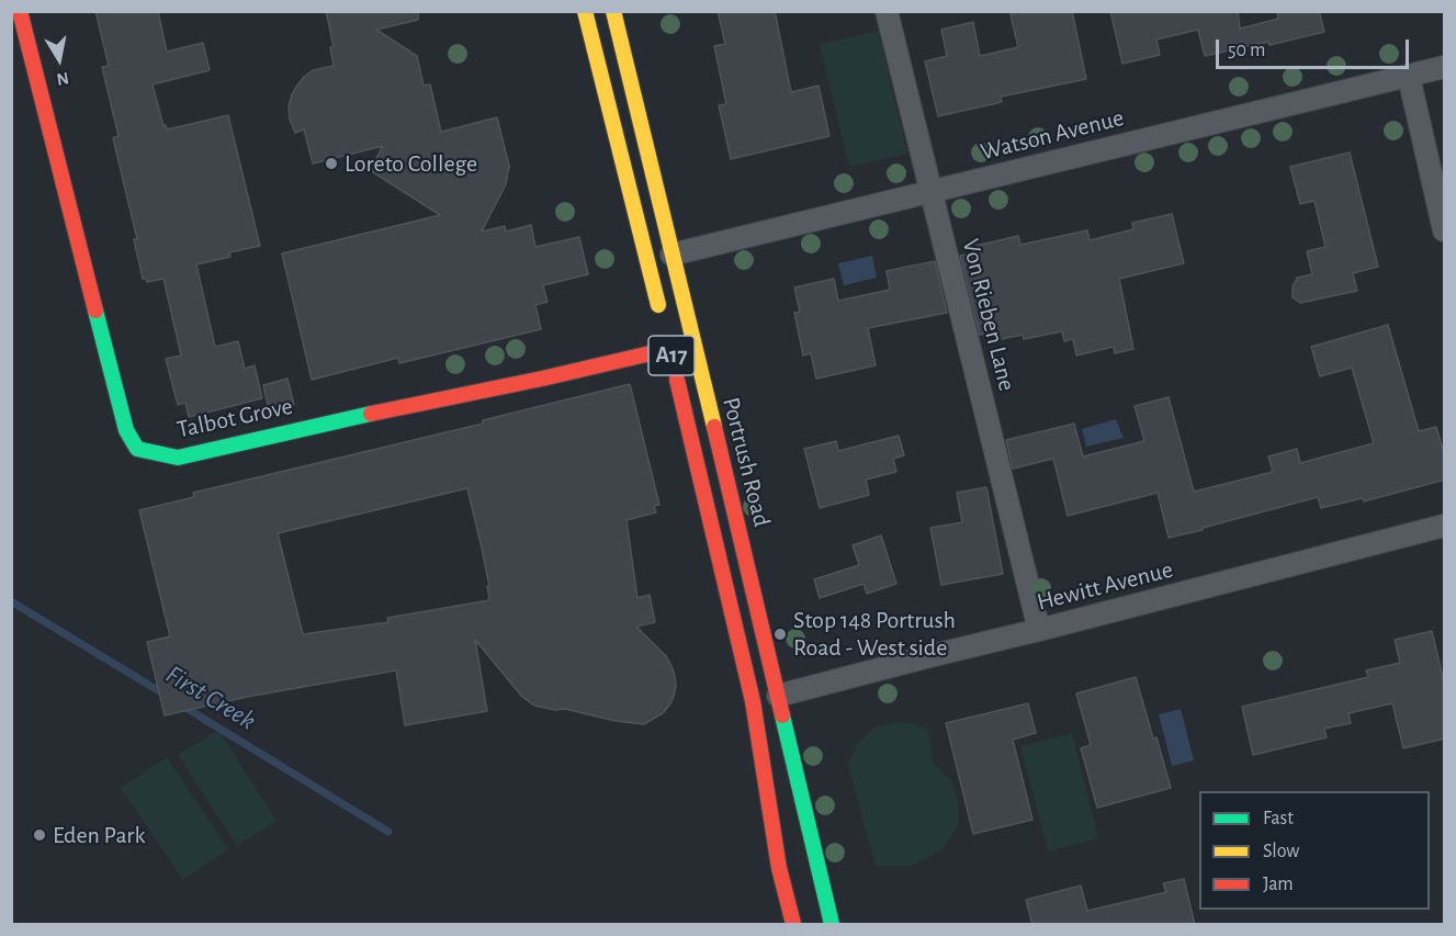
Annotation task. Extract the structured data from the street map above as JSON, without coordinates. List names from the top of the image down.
{
  "streets": {
    "main road": ["A17", "Talbot Grove", "Portrush Road"],
    "street": ["Watson Avenue", "Von Rieben Lane", "Hewitt Avenue"]
  },
  "crossings": [
    ["Watson Avenue", "Von Rieben Lane"],
    ["Watson Avenue", "Portrush Road"],
    ["Von Rieben Lane", "Hewitt Avenue"],
    ["Talbot Grove", "Portrush Road"],
    ["Portrush Road", "Hewitt Avenue"]
  ],
  "water": ["First Creek"],
  "places": ["Loreto College", "Stop 148 Portrush Road - West side", "Eden Park"],
  "legend": ["Fast", "Slow", "Jam"],
  "scale_bar": "50 m",
  "north": "bottom"
}
